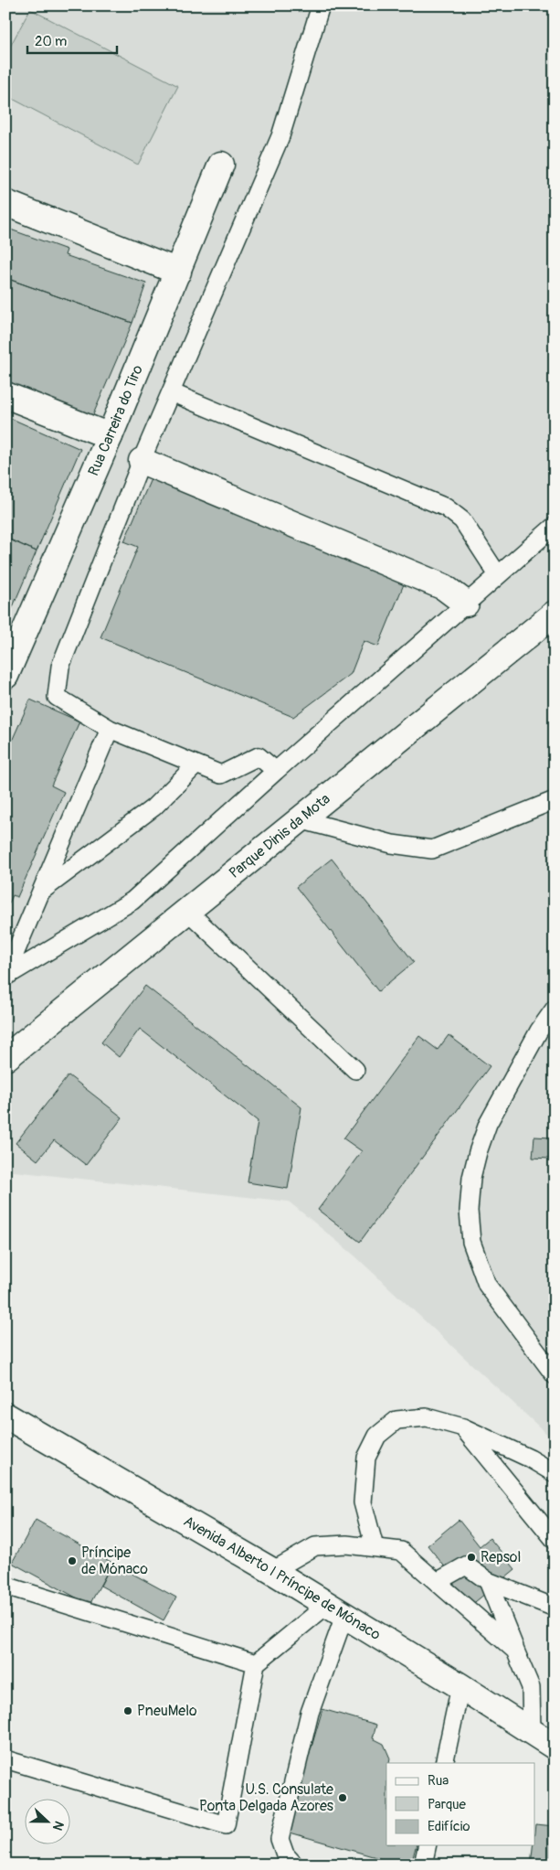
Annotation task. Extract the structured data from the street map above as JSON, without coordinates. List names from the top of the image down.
{
  "streets": {
    "street": ["Rua Carreira do Tiro", "Parque Dinis da Mota", "Avenida Alberto I Príncipe de Mónaco"]
  },
  "places": [
    "Repsol",
    "Príncipe de Mónaco",
    "PneuMelo",
    "U.S. Consulate Ponta Delgada Azores"
  ],
  "legend": ["Rua", "Parque", "Edifício"],
  "scale_bar": "20 m",
  "north": "right"
}
